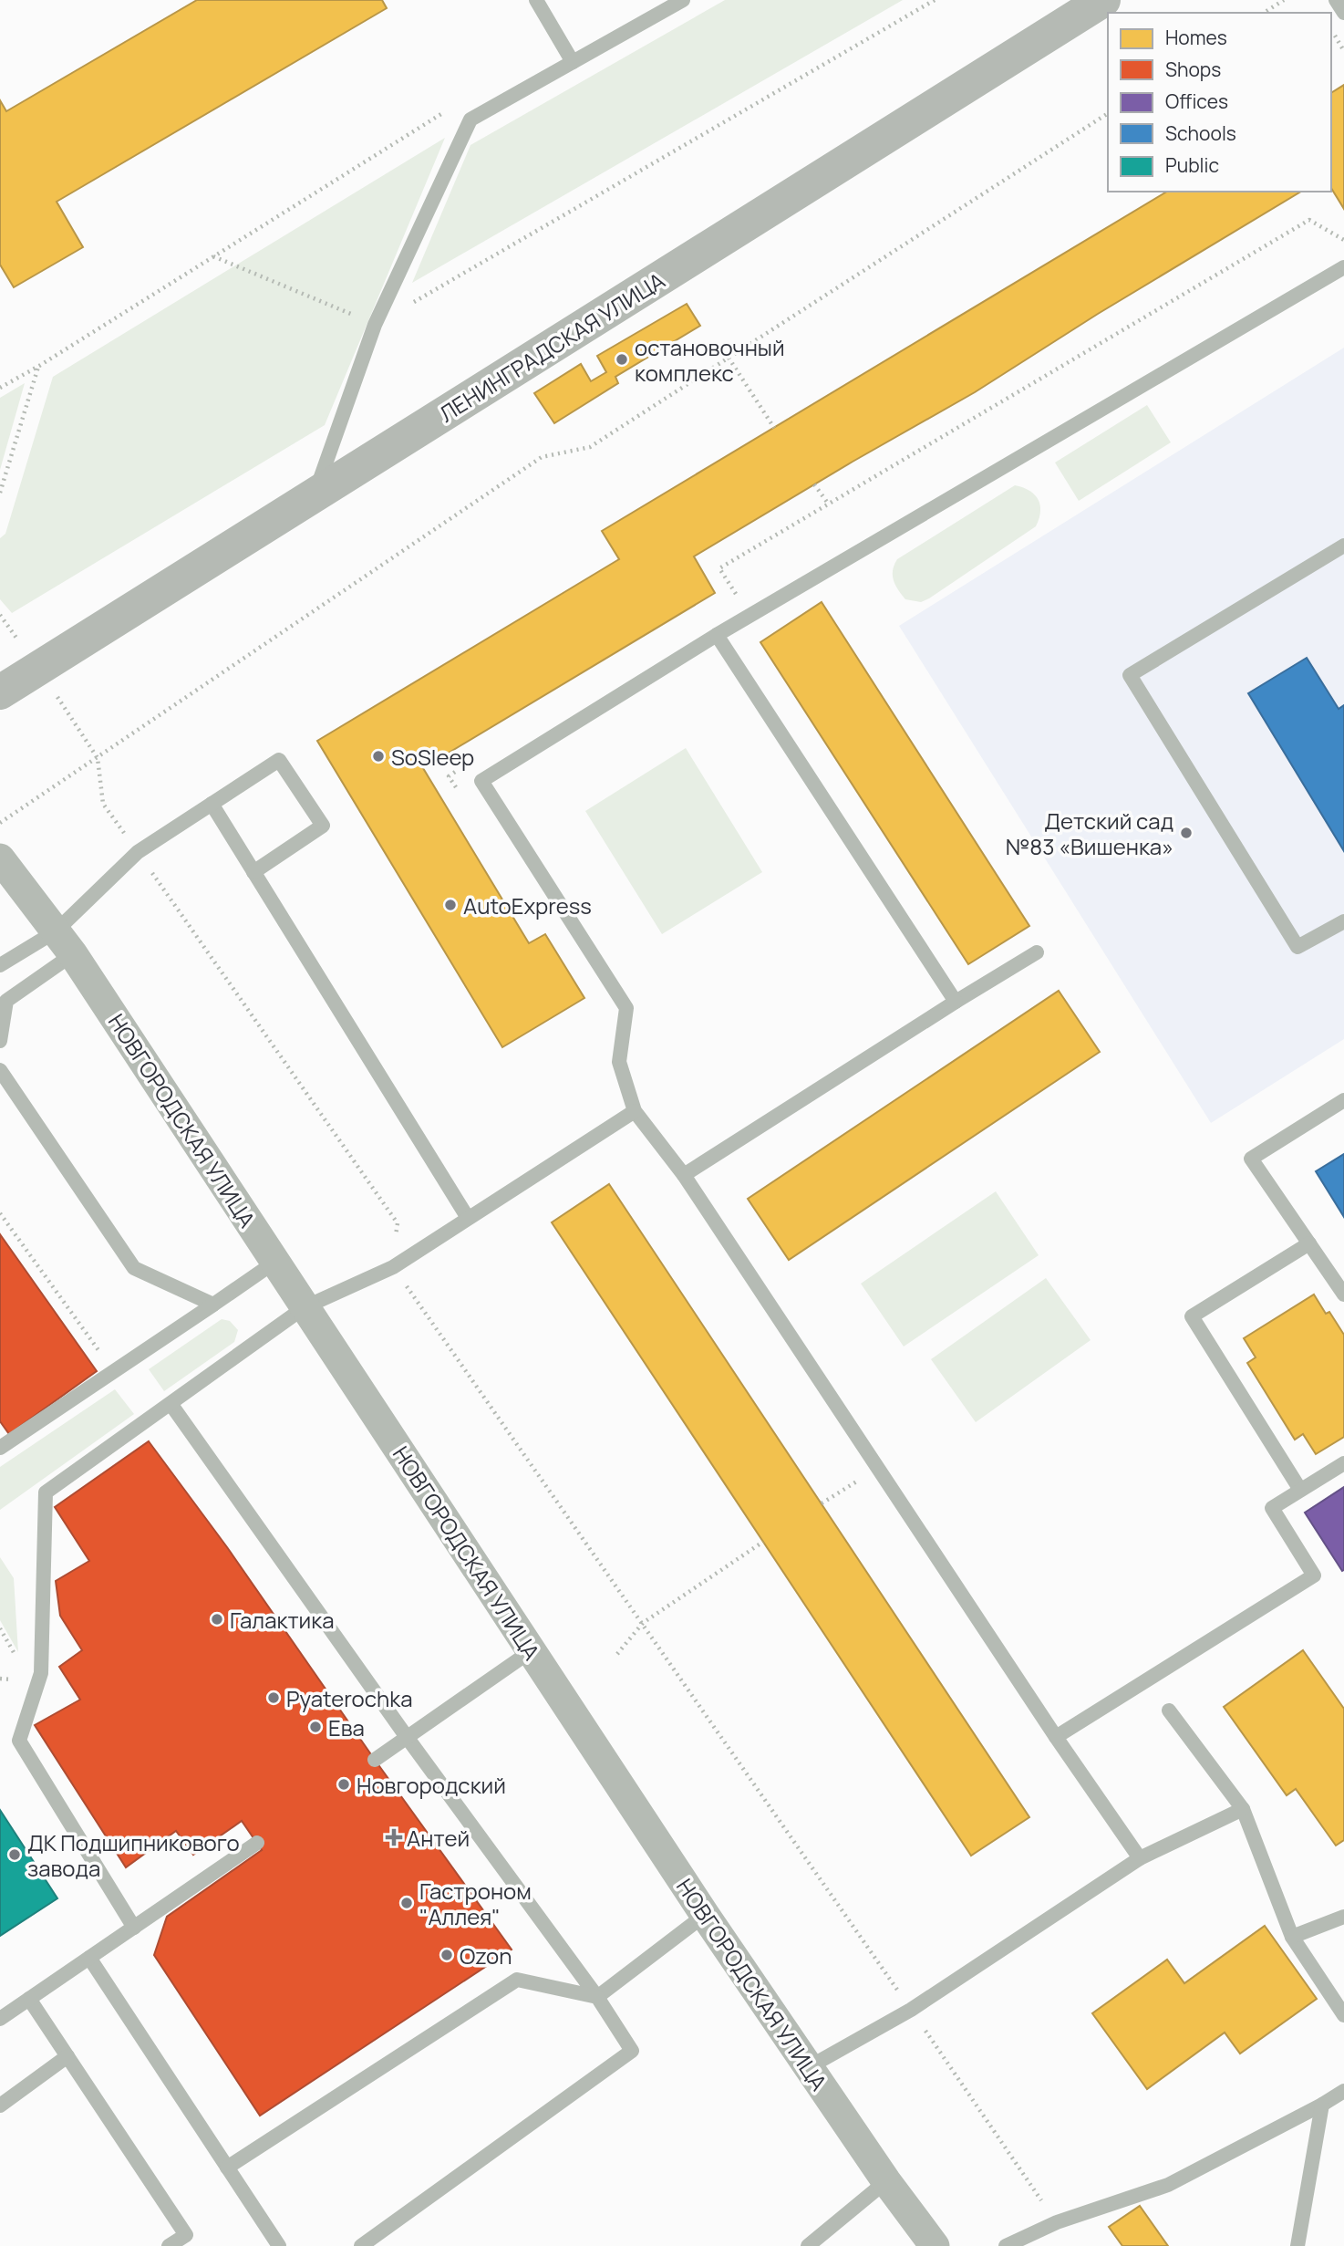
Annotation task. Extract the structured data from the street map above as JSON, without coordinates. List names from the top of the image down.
{
  "streets": {
    "main road": ["ЛЕНИНГРАДСКАЯ УЛИЦА"],
    "street": ["НОВГОРОДСКАЯ УЛИЦА"]
  },
  "places": {
    "other": [
      "остановочный комплекс",
      "SoSleep",
      "Детский сад №83 «Вишенка»",
      "AutoExpress",
      "Галактика",
      "Pyaterochka",
      "Ева",
      "Новгородский",
      "ДК Подшипникового завода",
      "Гастроном \"Аллея\"",
      "Ozon"
    ],
    "health": ["Антей"]
  },
  "legend": [
    "Homes",
    "Shops",
    "Offices",
    "Schools",
    "Public"
  ]
}
